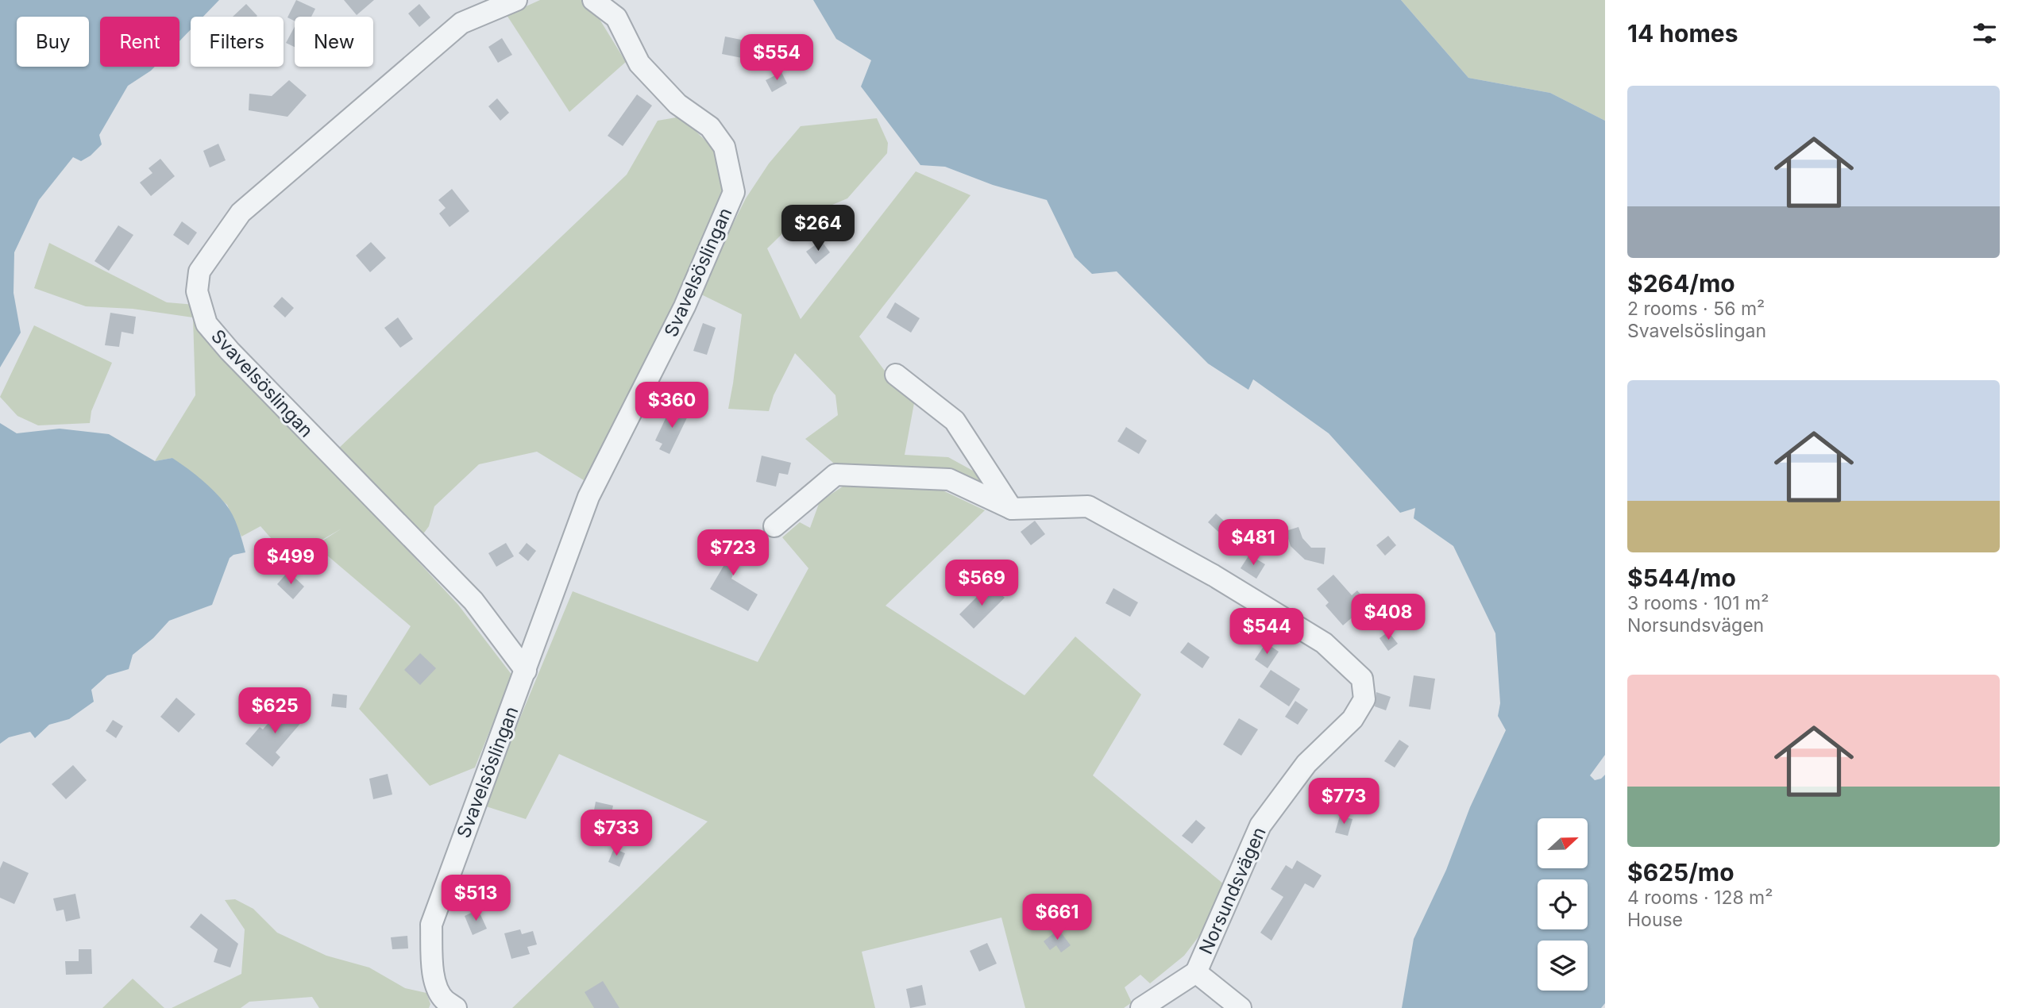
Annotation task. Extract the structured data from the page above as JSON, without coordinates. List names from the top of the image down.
{
  "streets": {
    "street": ["Svavelsöslingan", "Norsundsvägen"]
  },
  "north": "right",
  "page": {
    "heading": "14 homes",
    "chip": [
      "Buy",
      "Rent",
      "Filters",
      "New"
    ],
    "price": [
      "$554",
      "$264",
      "$360",
      "$481",
      "$723",
      "$499",
      "$569",
      "$408",
      "$544",
      "$625",
      "$773",
      "$733",
      "$513",
      "$661"
    ],
    "list": [
      {
        "name": "$264/mo",
        "note": "2 rooms · 56 m² · Svavelsöslingan"
      },
      {
        "name": "$544/mo",
        "note": "3 rooms · 101 m² · Norsundsvägen"
      },
      {
        "name": "$625/mo",
        "note": "4 rooms · 128 m² · House"
      }
    ]
  }
}
